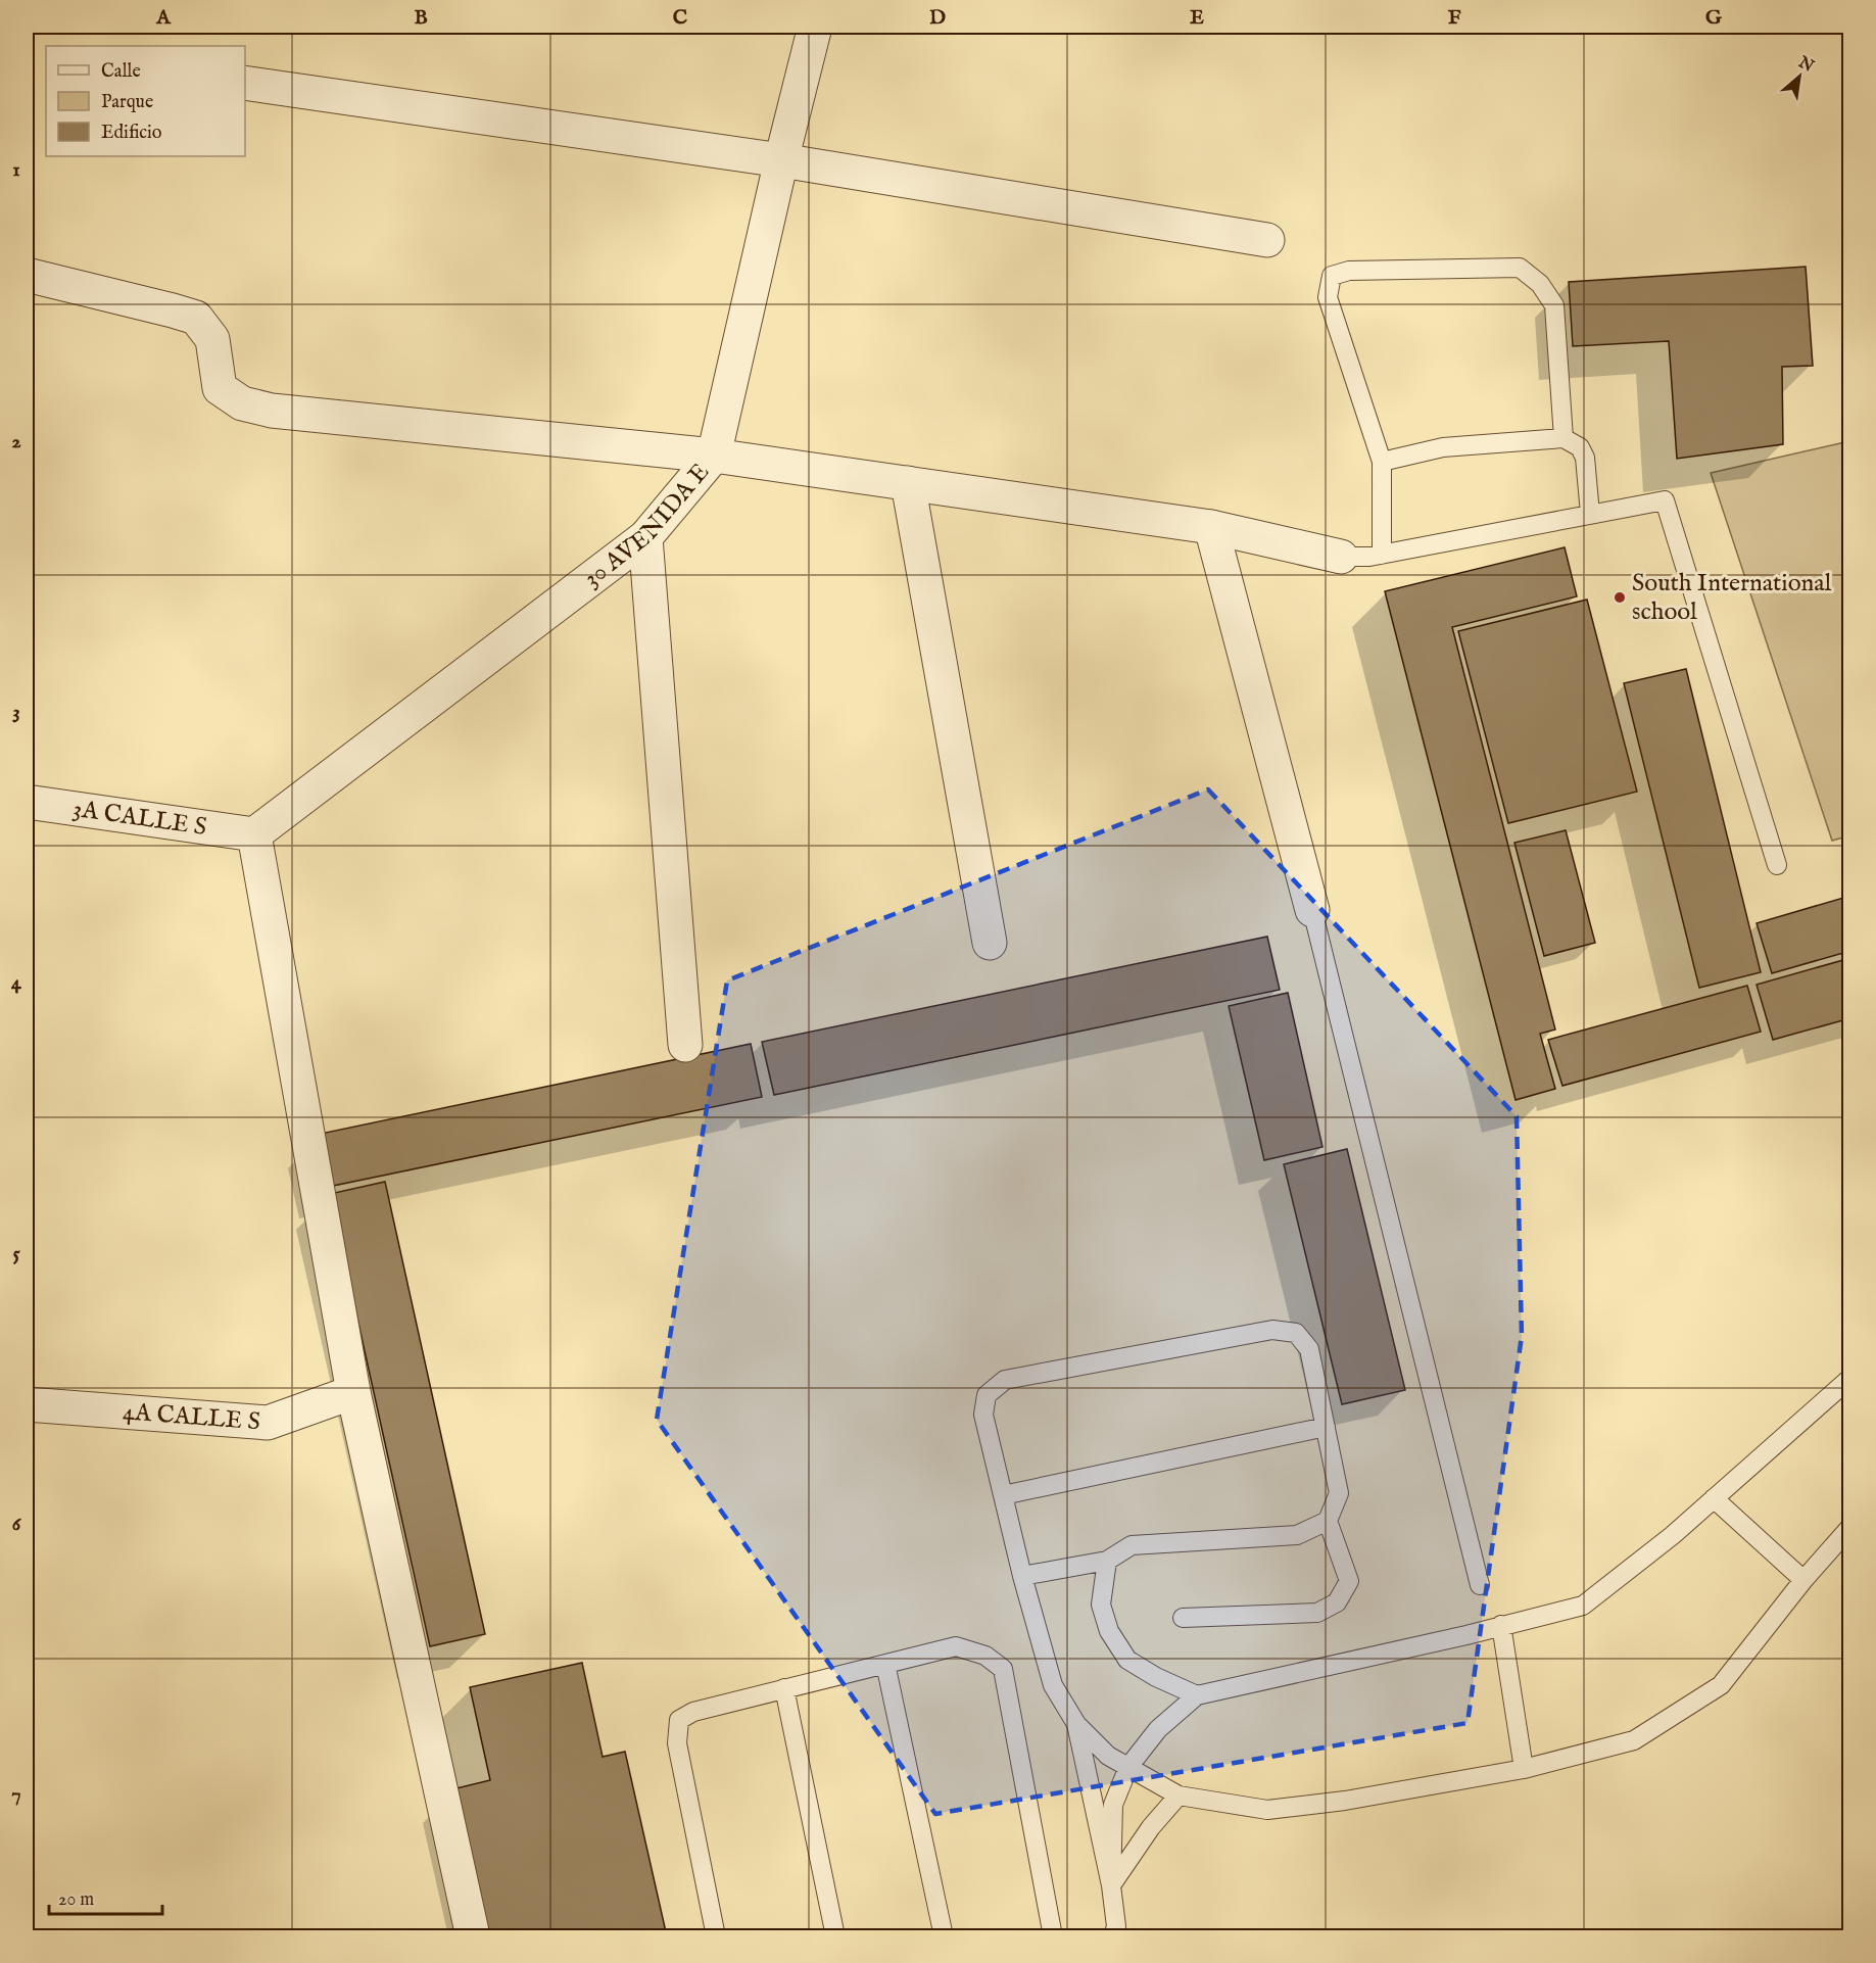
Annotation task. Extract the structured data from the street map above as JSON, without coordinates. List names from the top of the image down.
{
  "streets": {
    "street": ["30 AVENIDA E", "3A CALLE S", "4A CALLE S"]
  },
  "crossings": [
    ["30 AVENIDA E", "3A CALLE S"]
  ],
  "places": ["South International school"],
  "legend": ["Calle", "Parque", "Edificio"],
  "scale_bar": "20 m",
  "north": "top right",
  "grid": {
    "columns": [
      "A",
      "B",
      "C",
      "D",
      "E",
      "F",
      "G"
    ],
    "rows": [
      "1",
      "2",
      "3",
      "4",
      "5",
      "6",
      "7"
    ]
  }
}
